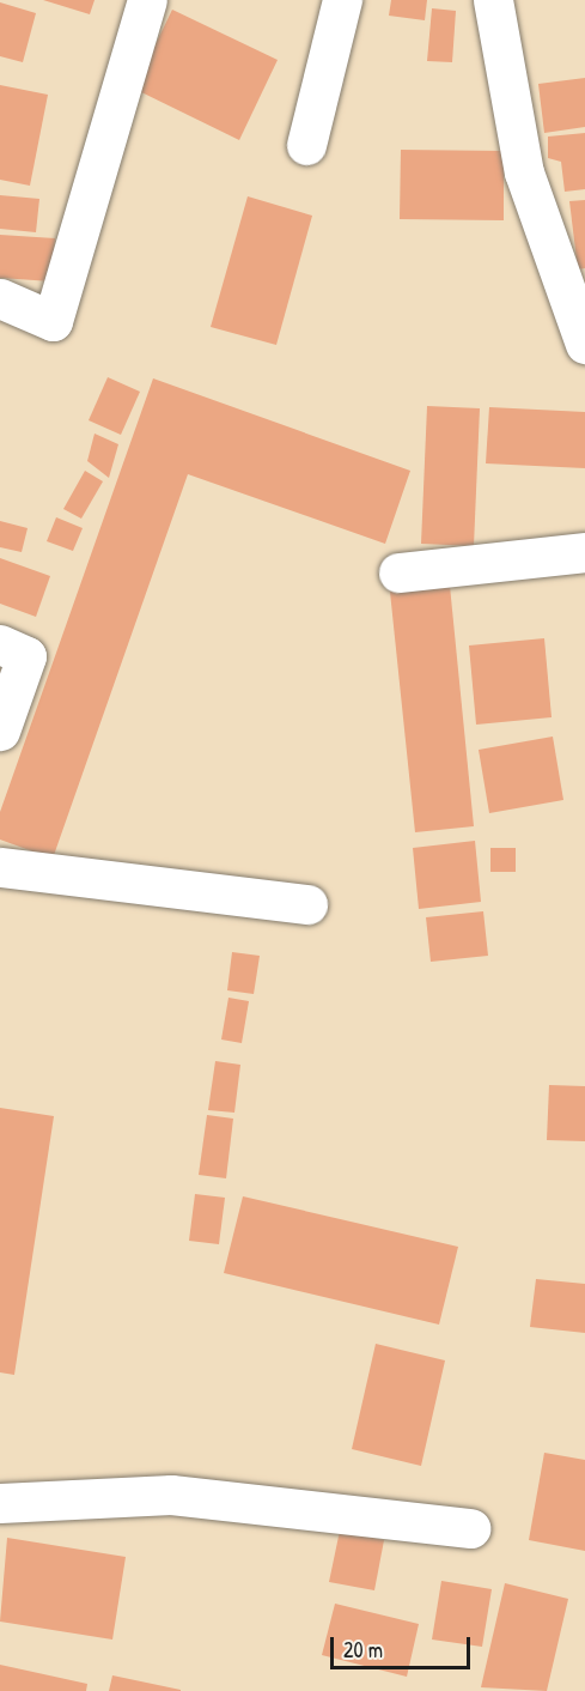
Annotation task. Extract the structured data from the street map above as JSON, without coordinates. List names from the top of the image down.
{
  "scale_bar": "20 m"
}
